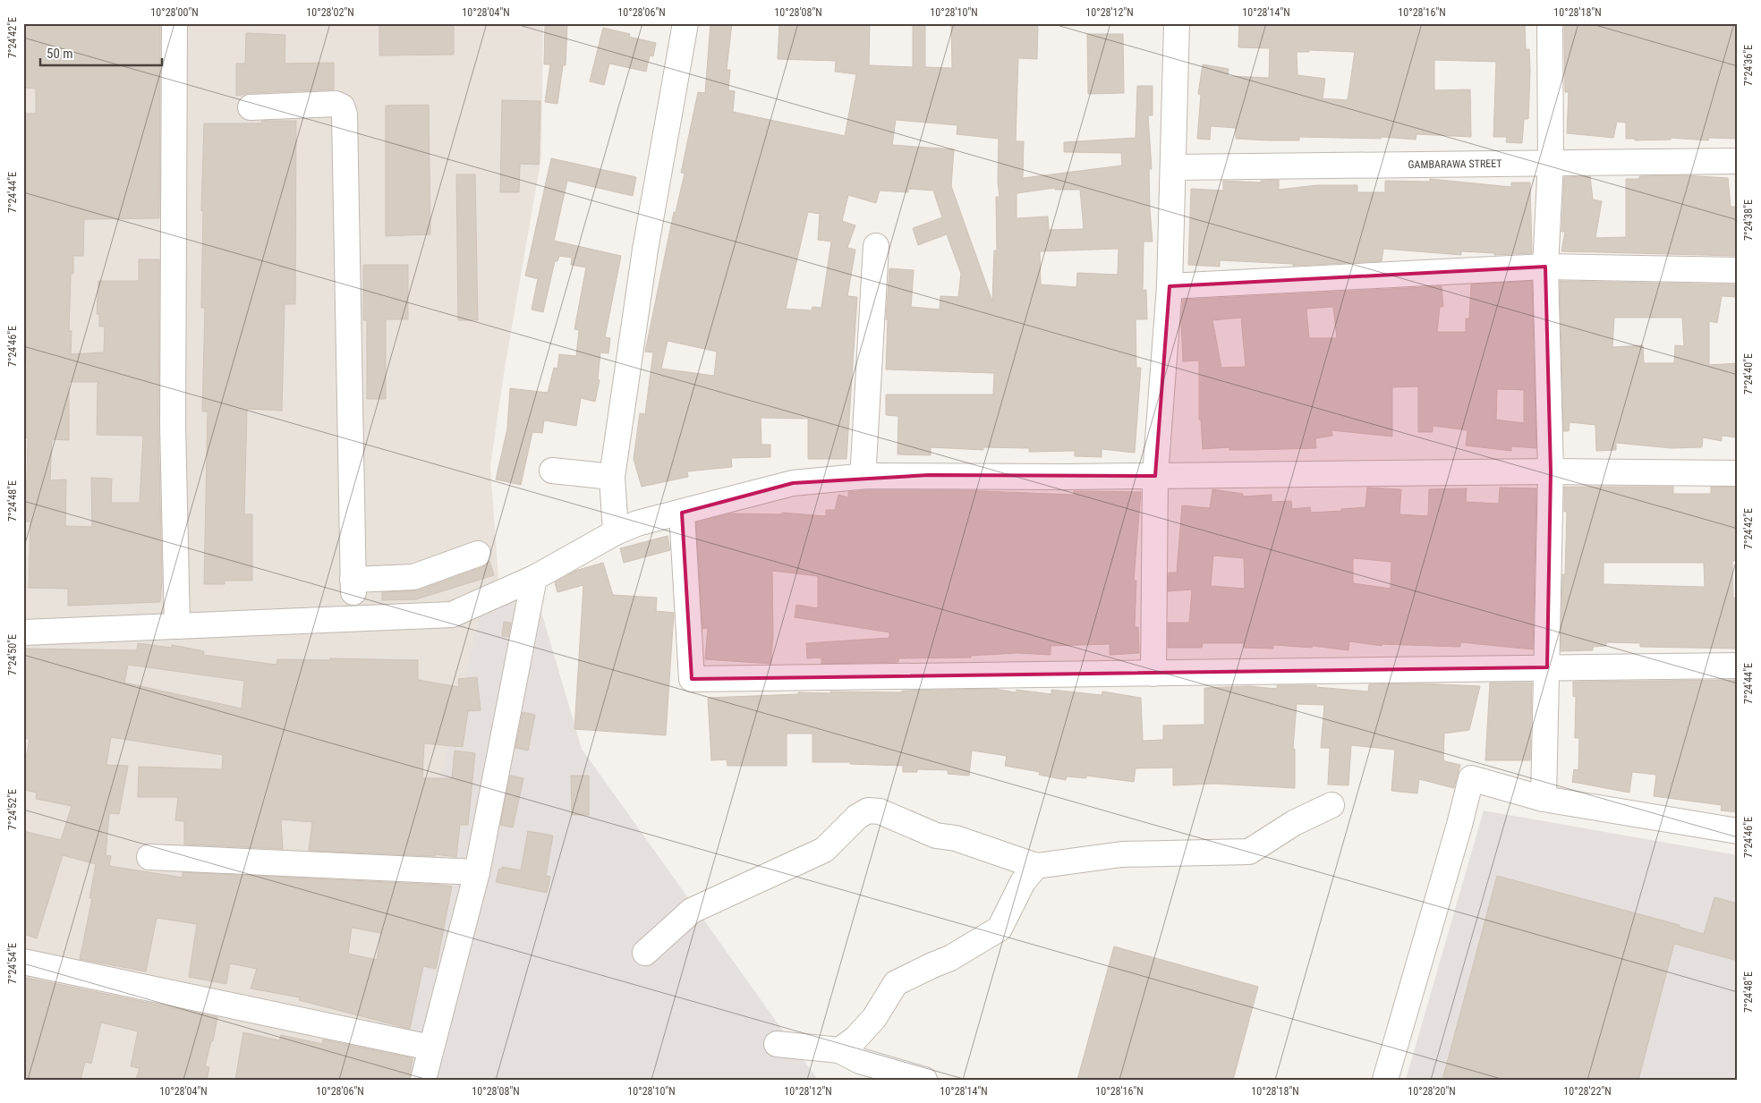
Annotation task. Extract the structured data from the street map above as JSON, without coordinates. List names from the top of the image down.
{
  "streets": {
    "street": ["GAMBARAWA STREET"]
  },
  "scale_bar": "50 m",
  "coordinates": [
    "10°28'00\"N",
    "10°28'02\"N",
    "10°28'04\"N",
    "10°28'06\"N",
    "10°28'08\"N",
    "10°28'10\"N",
    "10°28'12\"N",
    "10°28'14\"N",
    "10°28'16\"N",
    "10°28'18\"N",
    "7°24'42\"E",
    "7°24'36\"E",
    "7°24'44\"E",
    "7°24'38\"E",
    "7°24'46\"E",
    "7°24'40\"E",
    "7°24'48\"E",
    "7°24'50\"E",
    "7°24'52\"E",
    "7°24'54\"E",
    "10°28'20\"N",
    "10°28'22\"N"
  ]
}
